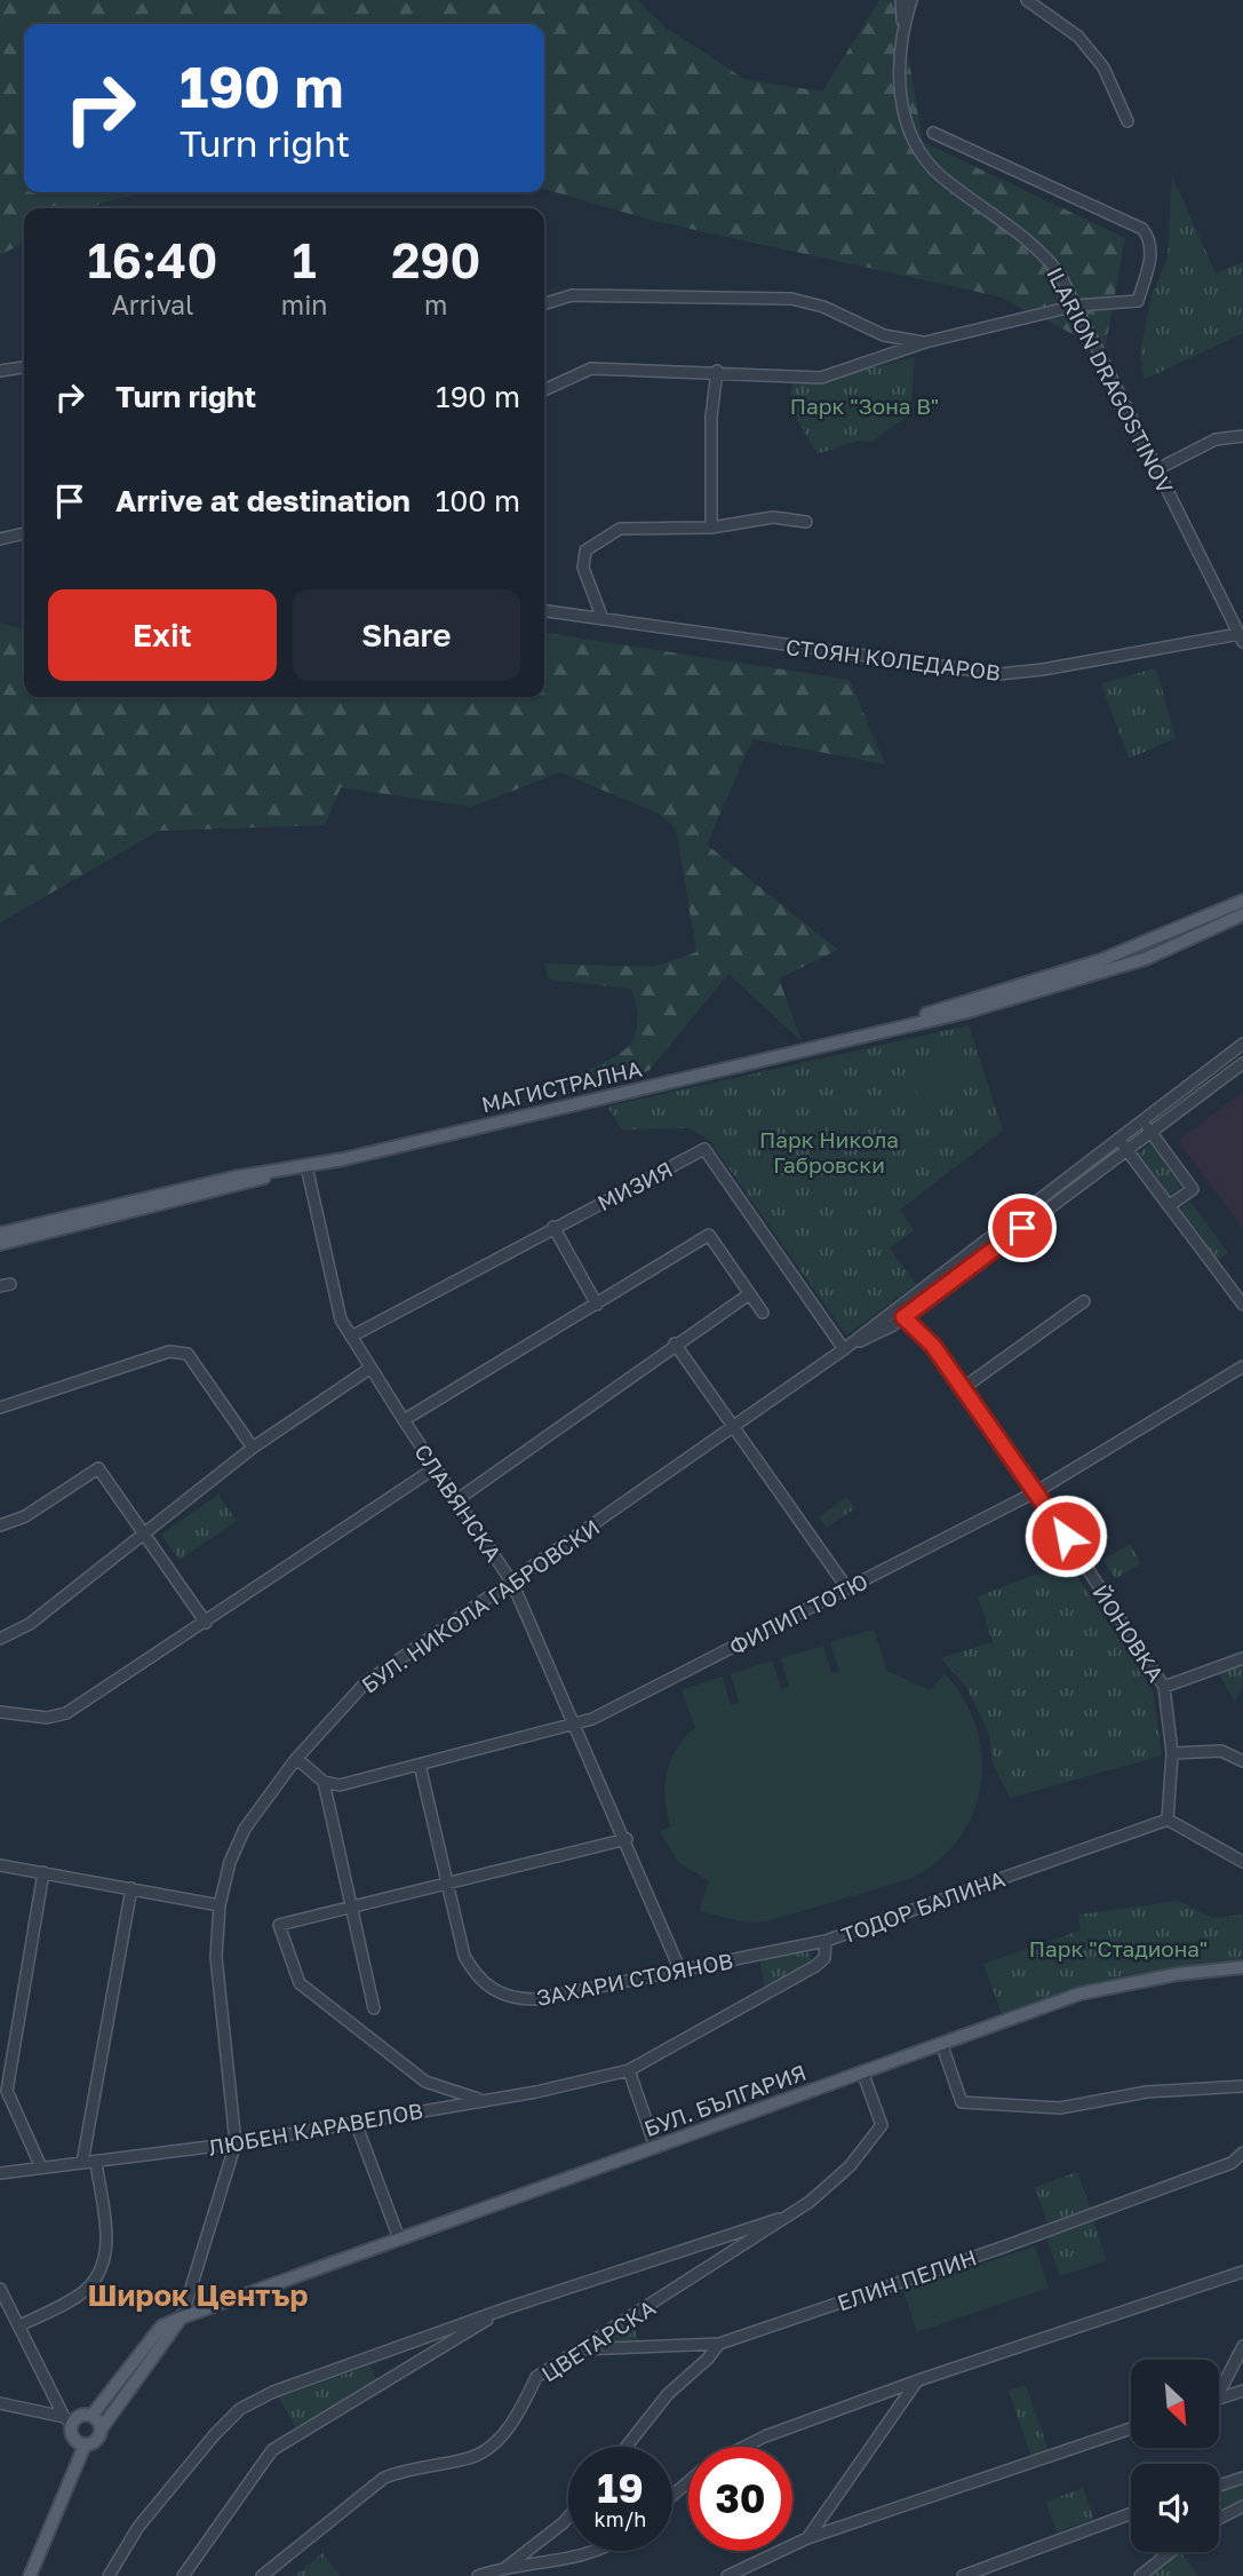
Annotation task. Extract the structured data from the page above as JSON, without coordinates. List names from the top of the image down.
{
  "streets": {
    "main road": ["МАГИСТРАЛНА", "БУЛ. БЪЛГАРИЯ"],
    "street": [
      "ILARION DRAGOSTINOV",
      "СТОЯН КОЛЕДАРОВ",
      "МИЗИЯ",
      "СЛАВЯНСКА",
      "БУЛ. НИКОЛА ГАБРОВСКИ",
      "ФИЛИП ТОТЮ",
      "ЙОНОВКА",
      "ТОДОР БАЛИНА",
      "ЗАХАРИ СТОЯНОВ",
      "ЛЮБЕН КАРАВЕЛОВ",
      "ЕЛИН ПЕЛИН",
      "ЦВЕТАРСКА"
    ]
  },
  "crossings": [
    ["ILARION DRAGOSTINOV", "СТОЯН КОЛЕДАРОВ"],
    ["МАГИСТРАЛНА", "СЛАВЯНСКА"],
    ["МИЗИЯ", "СЛАВЯНСКА"],
    ["МИЗИЯ", "БУЛ. НИКОЛА ГАБРОВСКИ"],
    ["СЛАВЯНСКА", "БУЛ. НИКОЛА ГАБРОВСКИ"],
    ["СЛАВЯНСКА", "ФИЛИП ТОТЮ"],
    ["СЛАВЯНСКА", "ЗАХАРИ СТОЯНОВ"],
    ["БУЛ. НИКОЛА ГАБРОВСКИ", "ЙОНОВКА"],
    ["БУЛ. НИКОЛА ГАБРОВСКИ", "БУЛ. БЪЛГАРИЯ"],
    ["БУЛ. НИКОЛА ГАБРОВСКИ", "ЛЮБЕН КАРАВЕЛОВ"],
    ["ФИЛИП ТОТЮ", "ЙОНОВКА"],
    ["ФИЛИП ТОТЮ", "ЗАХАРИ СТОЯНОВ"],
    ["ЙОНОВКА", "ТОДОР БАЛИНА"],
    ["ТОДОР БАЛИНА", "ЗАХАРИ СТОЯНОВ"],
    ["ТОДОР БАЛИНА", "ЛЮБЕН КАРАВЕЛОВ"]
  ],
  "districts": ["Широк Център"],
  "parks": ["Парк \"Зона В\"", "Парк Никола Габровски", "Парк \"Стадиона\""],
  "north": "bottom right",
  "page": {
    "turn": ["190 m", "Turn right"],
    "eta": [
      "16:40",
      "Arrival",
      "1",
      "min",
      "290",
      "m"
    ],
    "list": [
      {
        "name": "Turn right",
        "value": "190 m"
      },
      {
        "name": "Arrive at destination",
        "value": "100 m"
      }
    ],
    "buttons": ["Exit", "Share"],
    "speed": "19 km/h",
    "limit": "30"
  }
}
